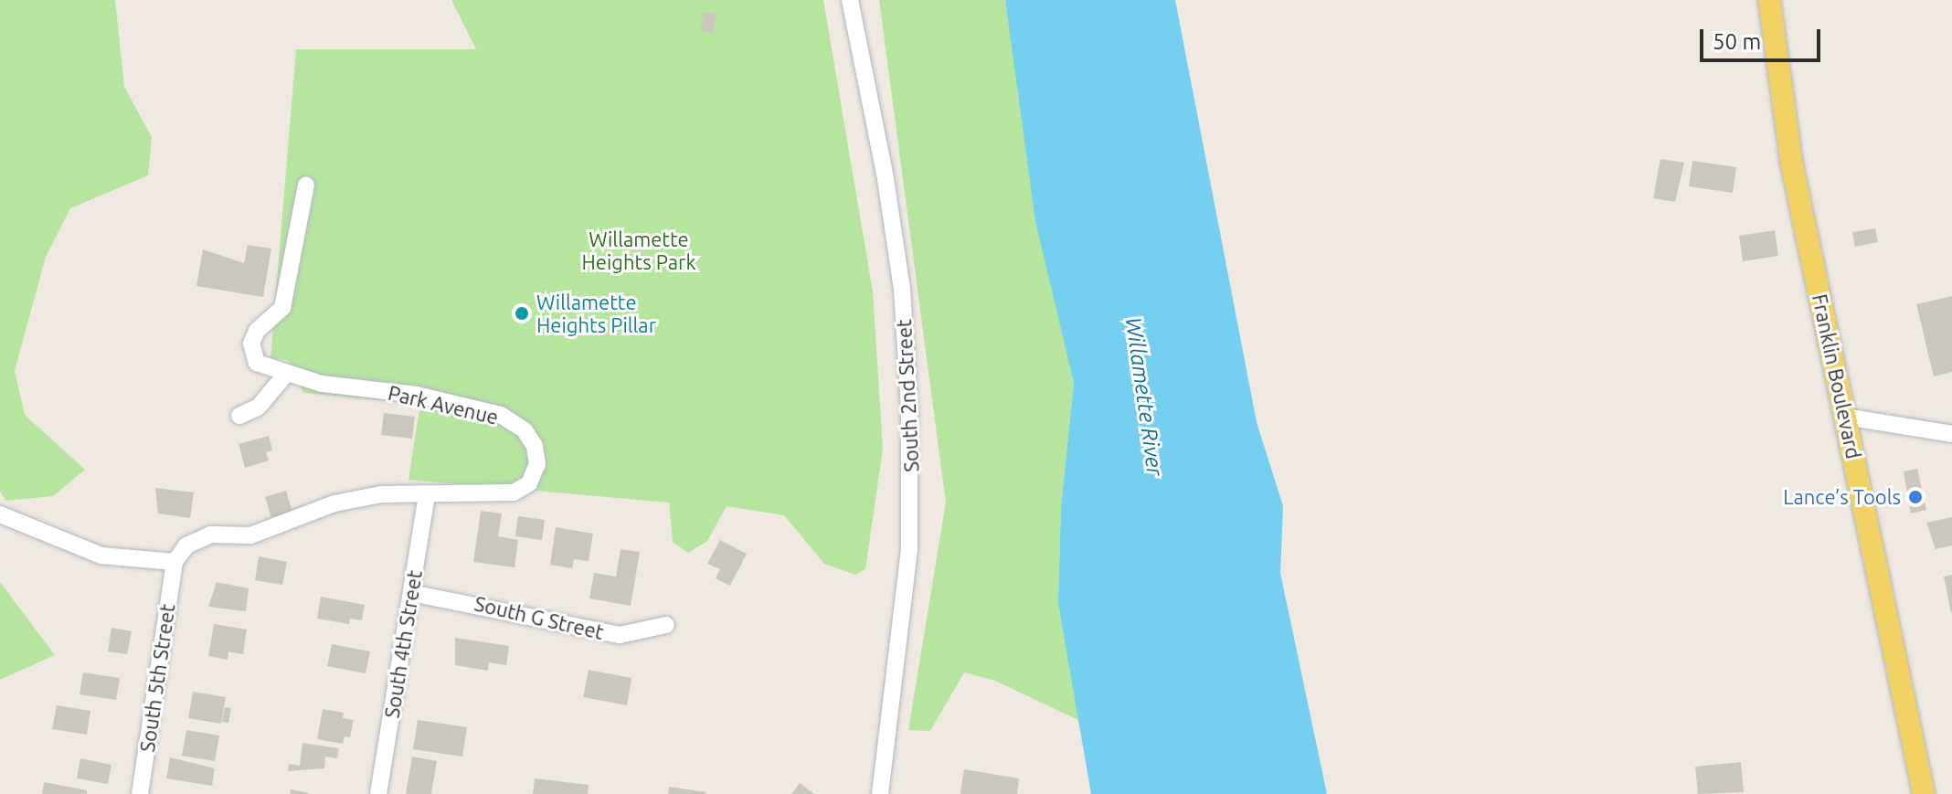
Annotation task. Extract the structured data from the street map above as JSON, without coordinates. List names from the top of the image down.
{
  "streets": {
    "main road": ["Franklin Boulevard"],
    "street": [
      "South 2nd Street",
      "Park Avenue",
      "South G Street",
      "South 4th Street",
      "South 5th Street"
    ]
  },
  "crossings": [
    ["Park Avenue", "South 4th Street"],
    ["South G Street", "South 4th Street"]
  ],
  "water": ["Willamette River"],
  "parks": ["Willamette Heights Park"],
  "places": ["Willamette Heights Pillar", "Lance’s Tools"],
  "scale_bar": "50 m"
}
